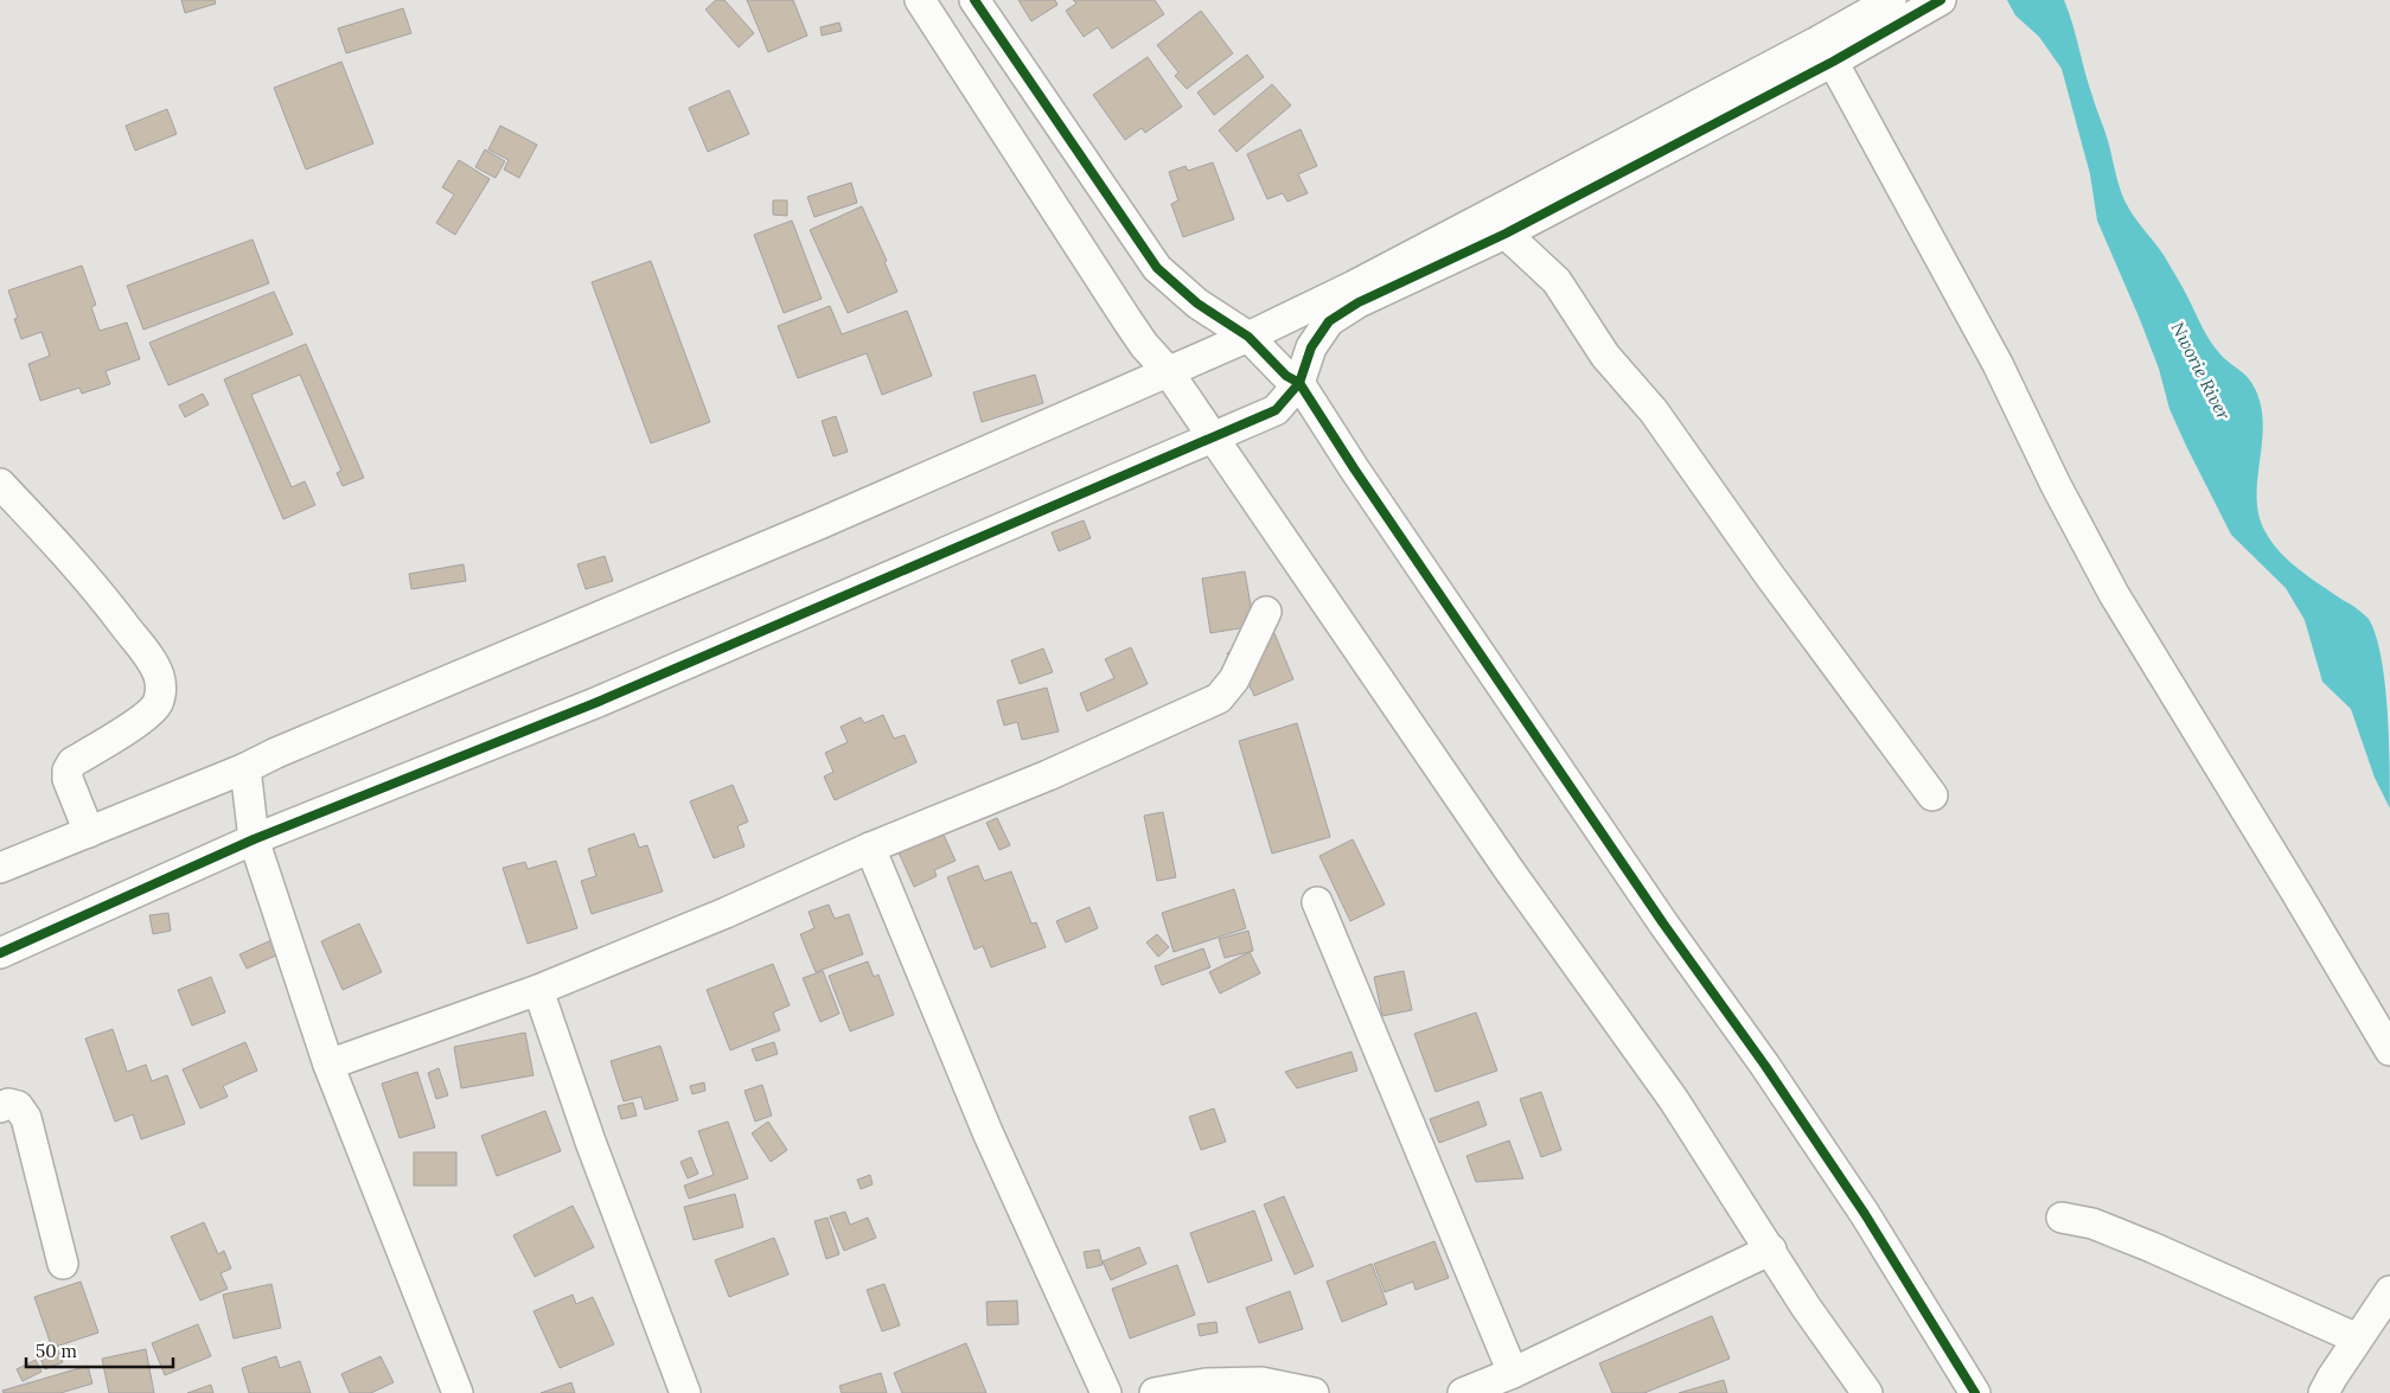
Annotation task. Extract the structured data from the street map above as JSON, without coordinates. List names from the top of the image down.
{
  "water": ["Nworie River"],
  "scale_bar": "50 m"
}
